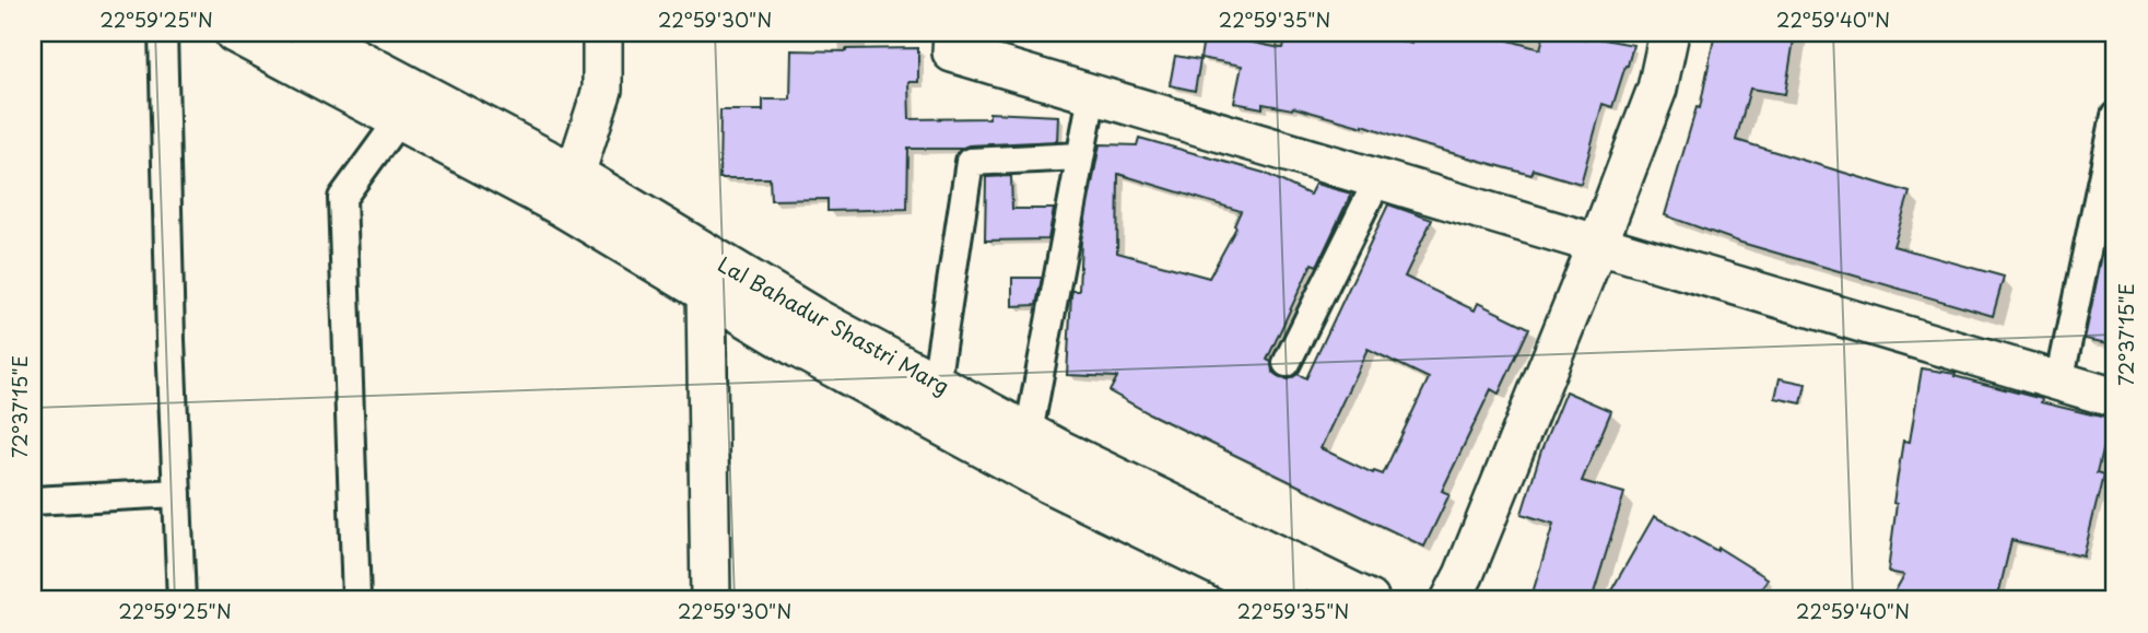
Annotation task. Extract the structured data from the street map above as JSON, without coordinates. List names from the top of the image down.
{
  "streets": {
    "main road": ["Lal Bahadur Shastri Marg"]
  },
  "coordinates": [
    "22°59'25\"N",
    "22°59'30\"N",
    "22°59'35\"N",
    "22°59'40\"N",
    "72°37'15\"E"
  ]
}
